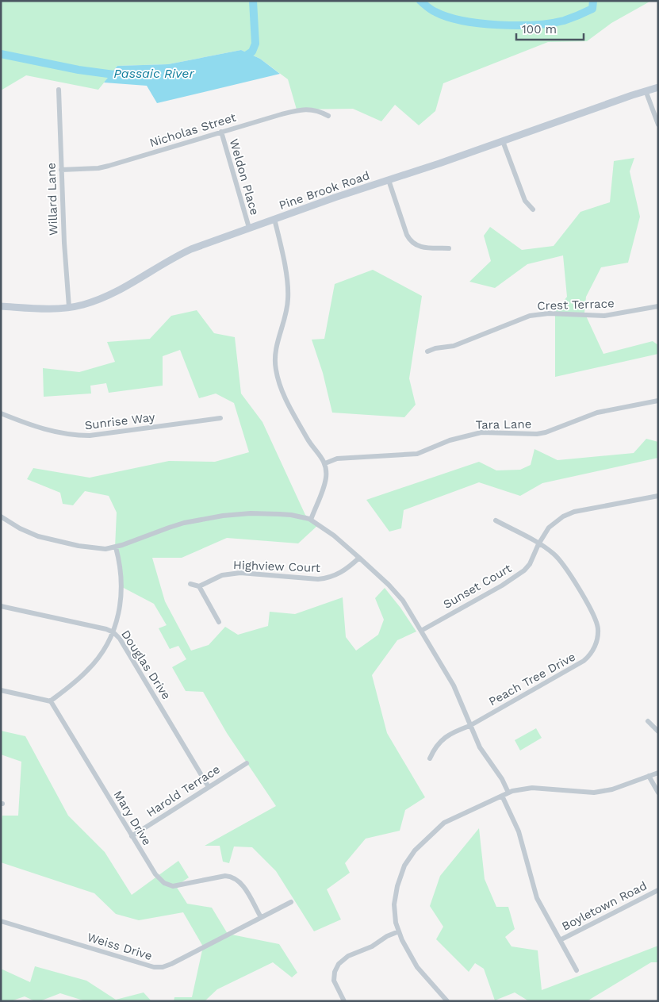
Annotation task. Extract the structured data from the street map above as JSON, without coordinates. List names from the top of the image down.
{
  "streets": {
    "street": [
      "Nicholas Street",
      "Weldon Place",
      "Pine Brook Road",
      "Willard Lane",
      "Crest Terrace",
      "Sunrise Way",
      "Tara Lane",
      "Highview Court",
      "Sunset Court",
      "Douglas Drive",
      "Peach Tree Drive",
      "Harold Terrace",
      "Mary Drive",
      "Boyletown Road",
      "Weiss Drive"
    ]
  },
  "crossings": [
    ["Nicholas Street", "Weldon Place"],
    ["Nicholas Street", "Willard Lane"],
    ["Weldon Place", "Pine Brook Road"],
    ["Pine Brook Road", "Willard Lane"],
    ["Sunset Court", "Peach Tree Drive"],
    ["Douglas Drive", "Harold Terrace"],
    ["Harold Terrace", "Mary Drive"],
    ["Mary Drive", "Weiss Drive"]
  ],
  "water": ["Passaic River"],
  "scale_bar": "100 m"
}
